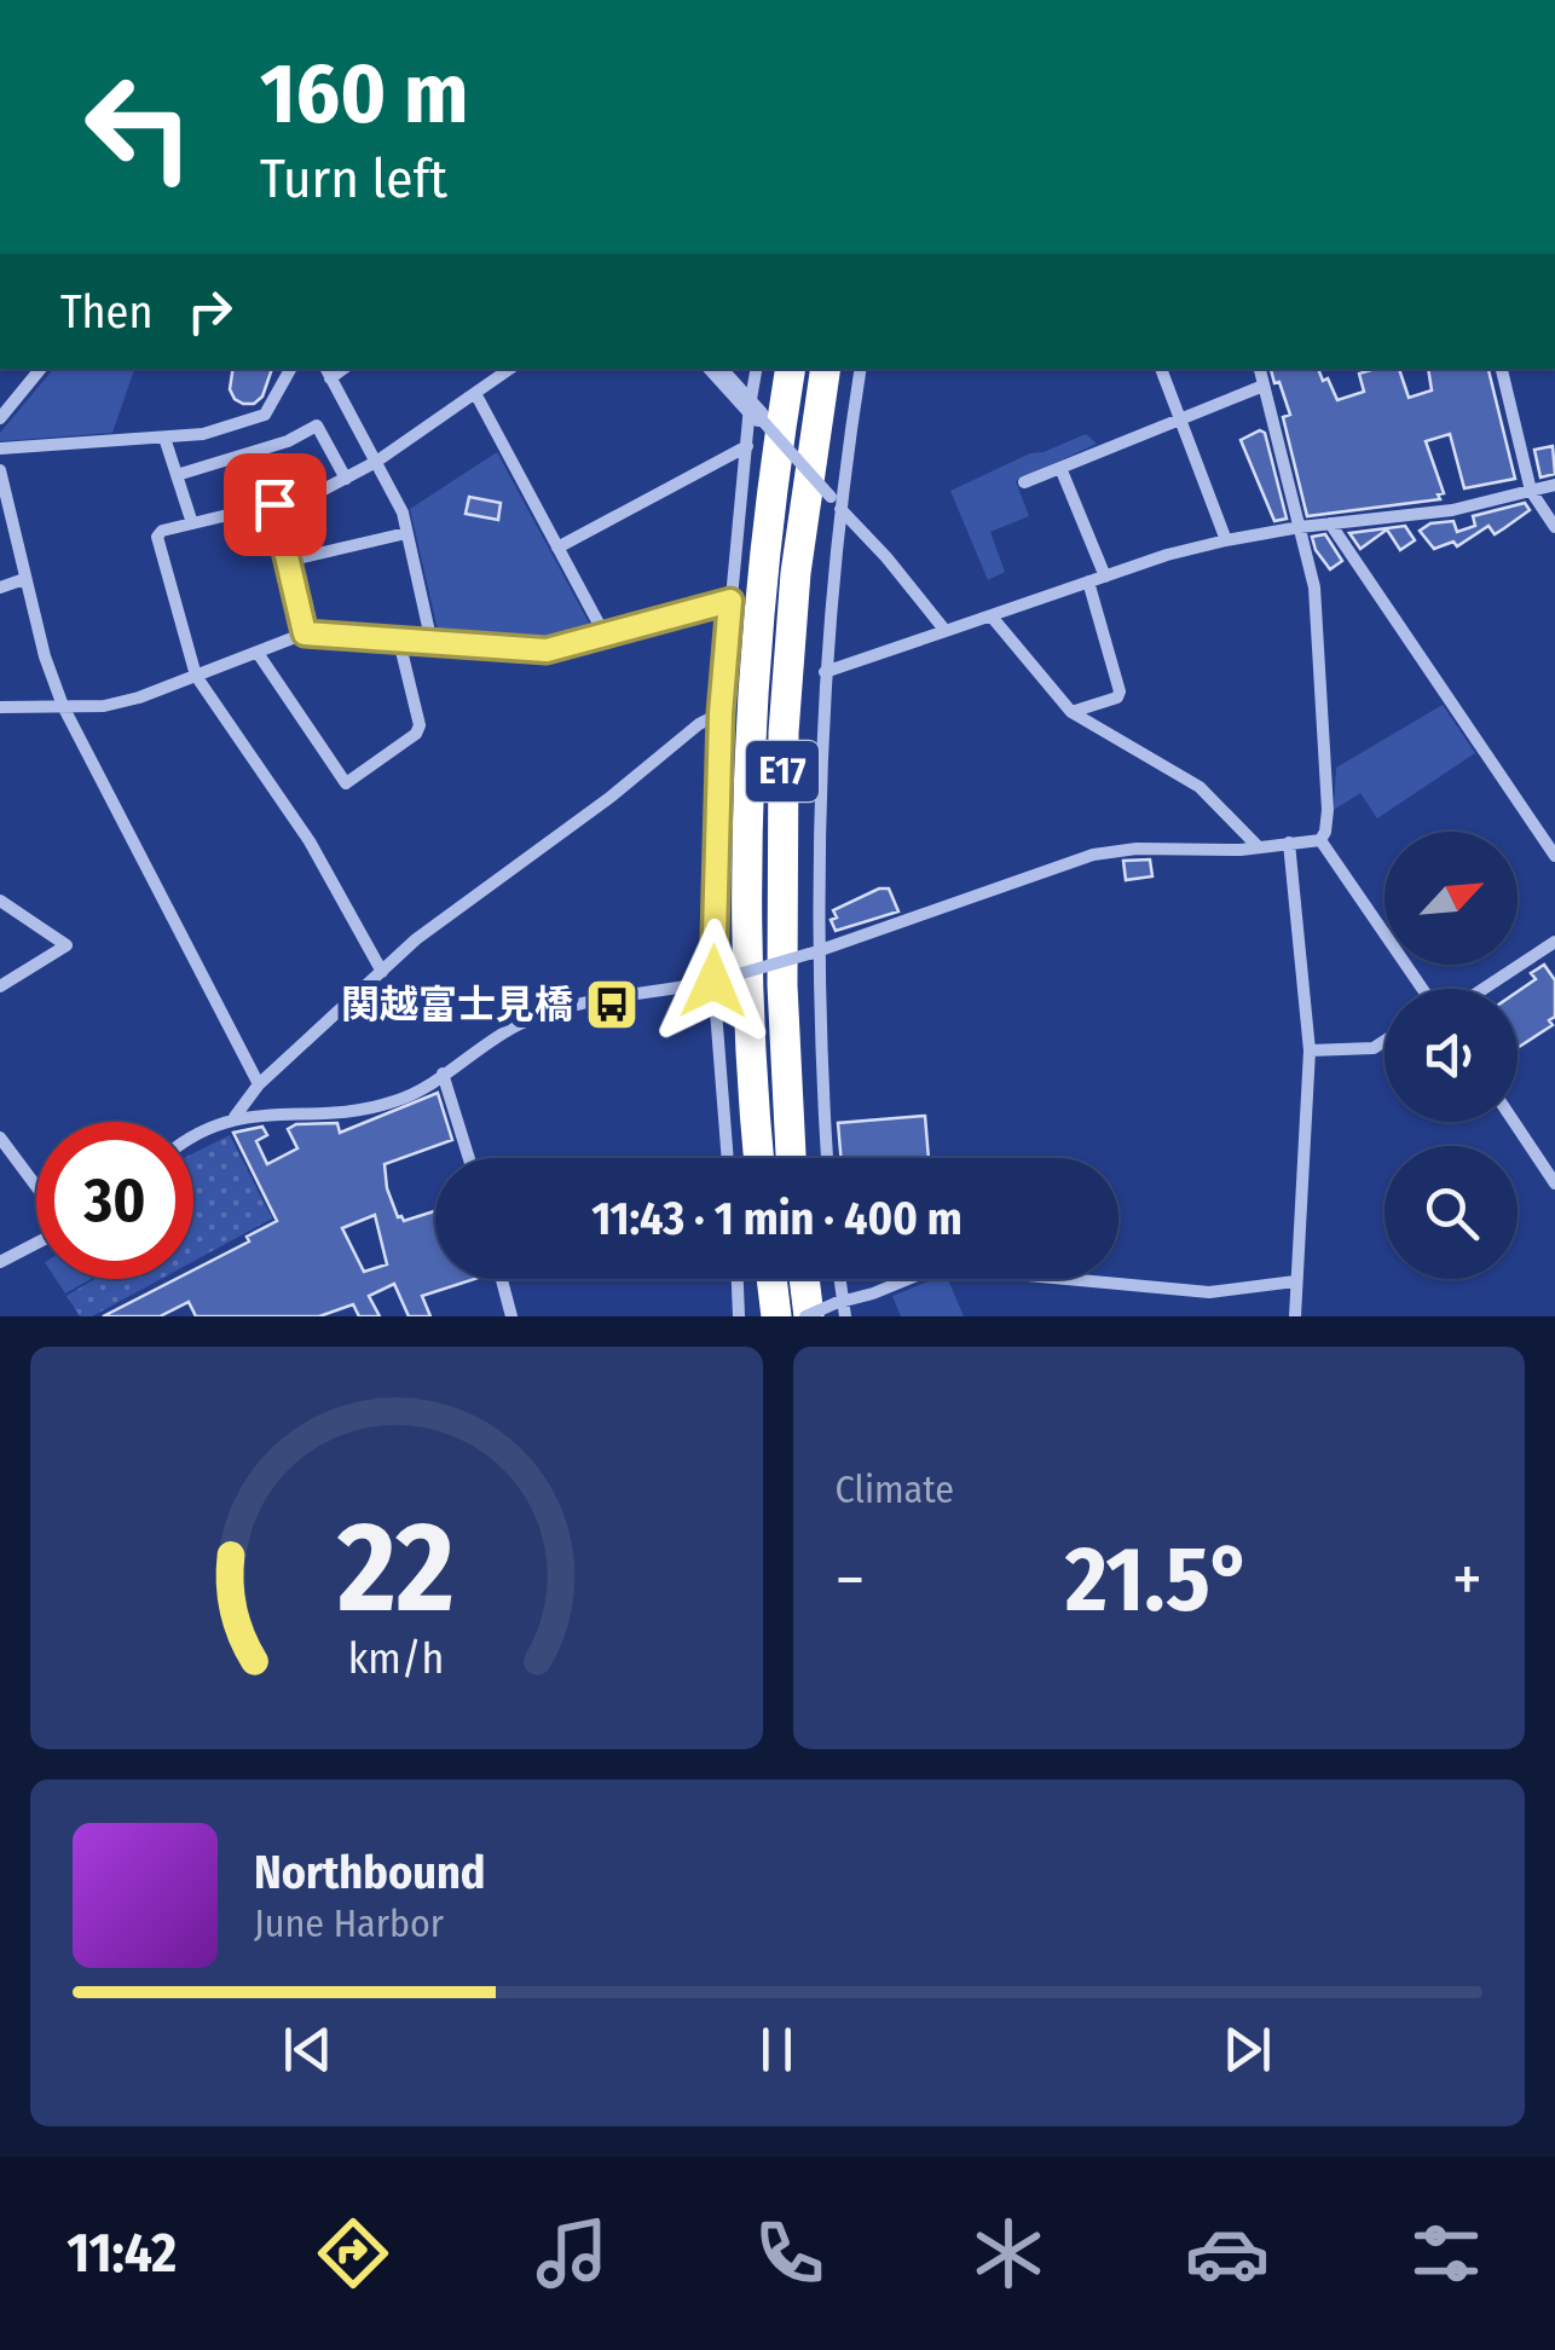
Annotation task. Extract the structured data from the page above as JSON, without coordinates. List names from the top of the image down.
{
  "streets": {
    "highway": ["E17"]
  },
  "places": {
    "bus stop": ["関越富士見橋"]
  },
  "north": "top right",
  "page": {
    "turn": ["160 m", "Turn left"],
    "then": "Then",
    "limit": "30",
    "trip": "11:43 · 1 min · 400 m",
    "tile": "Climate",
    "heat": ["−", "21.5°", "+"],
    "song": ["Northbound", "June Harbor"],
    "tabs": "11:42",
    "gauge": ["22", "km/h"]
  }
}
